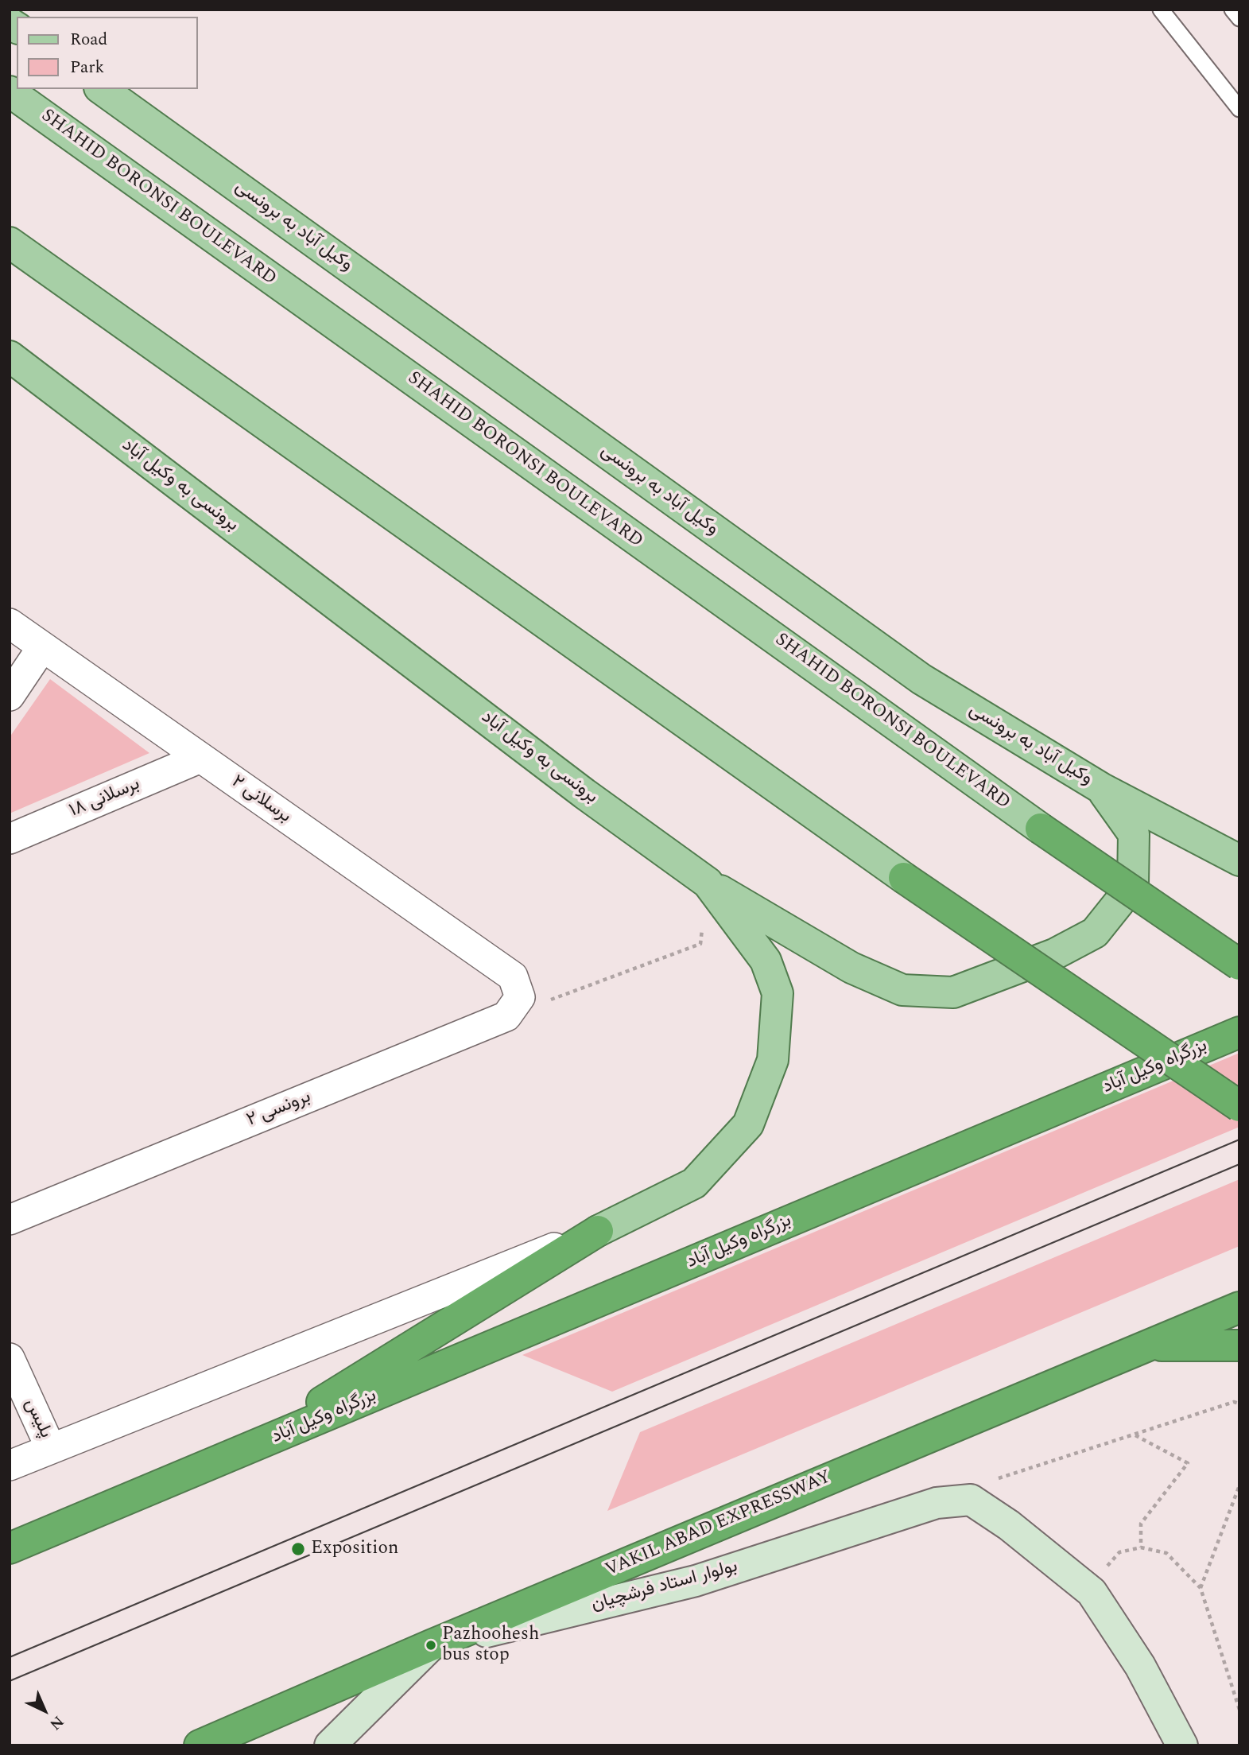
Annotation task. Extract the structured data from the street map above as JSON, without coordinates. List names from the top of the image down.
{
  "streets": {
    "highway": ["بزرگراه وکیل آباد", "VAKIL ABAD EXPRESSWAY"],
    "main road": ["SHAHID BORONSI BOULEVARD", "وکیل آباد به برونسی", "برونسی به وکیل آباد"],
    "street": [
      "برسلانی ۱۸",
      "برسلانی ۲",
      "برونسی ۲",
      "پلیس",
      "بولوار استاد فرشچیان"
    ]
  },
  "crossings": [
    ["برسلانی ۱۸", "برسلانی ۲"],
    ["برسلانی ۲", "برونسی ۲"],
    ["VAKIL ABAD EXPRESSWAY", "بولوار استاد فرشچیان"]
  ],
  "places": ["Exposition", "Pazhoohesh bus stop"],
  "legend": ["Road", "Park"],
  "north": "bottom right"
}
